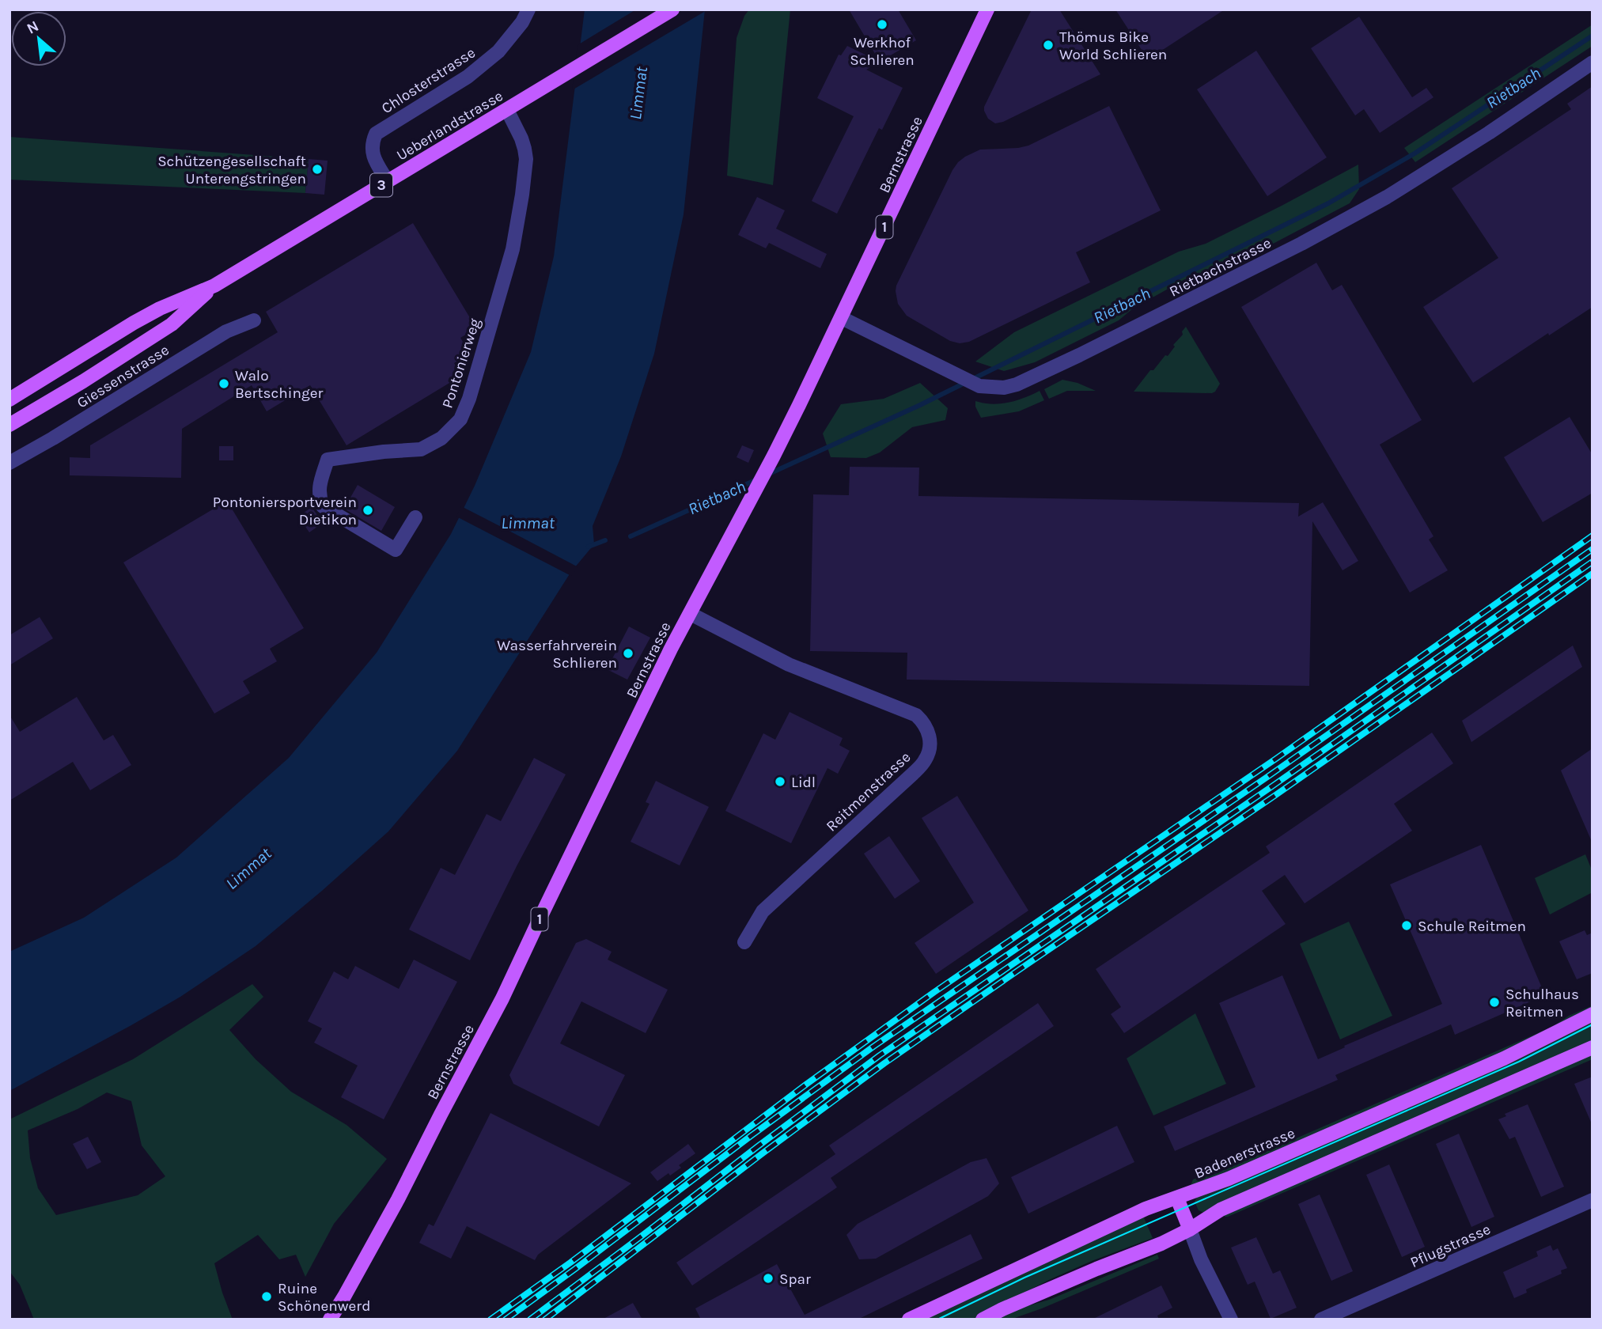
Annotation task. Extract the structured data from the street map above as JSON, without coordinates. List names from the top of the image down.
{
  "streets": {
    "main road": [
      "Ueberlandstrasse",
      "Bernstrasse",
      "3",
      "1",
      "Badenerstrasse"
    ],
    "street": [
      "Chlosterstrasse",
      "Rietbachstrasse",
      "Pontonierweg",
      "Giessenstrasse",
      "Reitmenstrasse",
      "Pflugstrasse"
    ]
  },
  "crossings": [
    ["Chlosterstrasse", "Ueberlandstrasse"],
    ["Ueberlandstrasse", "Pontonierweg"],
    ["Bernstrasse", "Rietbachstrasse"],
    ["Bernstrasse", "Reitmenstrasse"]
  ],
  "water": ["Rietbach", "Limmat"],
  "places": [
    "Werkhof Schlieren",
    "Thömus Bike World Schlieren",
    "Schützengesellschaft Unterengstringen",
    "Walo Bertschinger",
    "Pontoniersportverein Dietikon",
    "Wasserfahrverein Schlieren",
    "Lidl",
    "Schule Reitmen",
    "Schulhaus Reitmen",
    "Spar",
    "Ruine Schönenwerd"
  ],
  "north": "top left"
}
